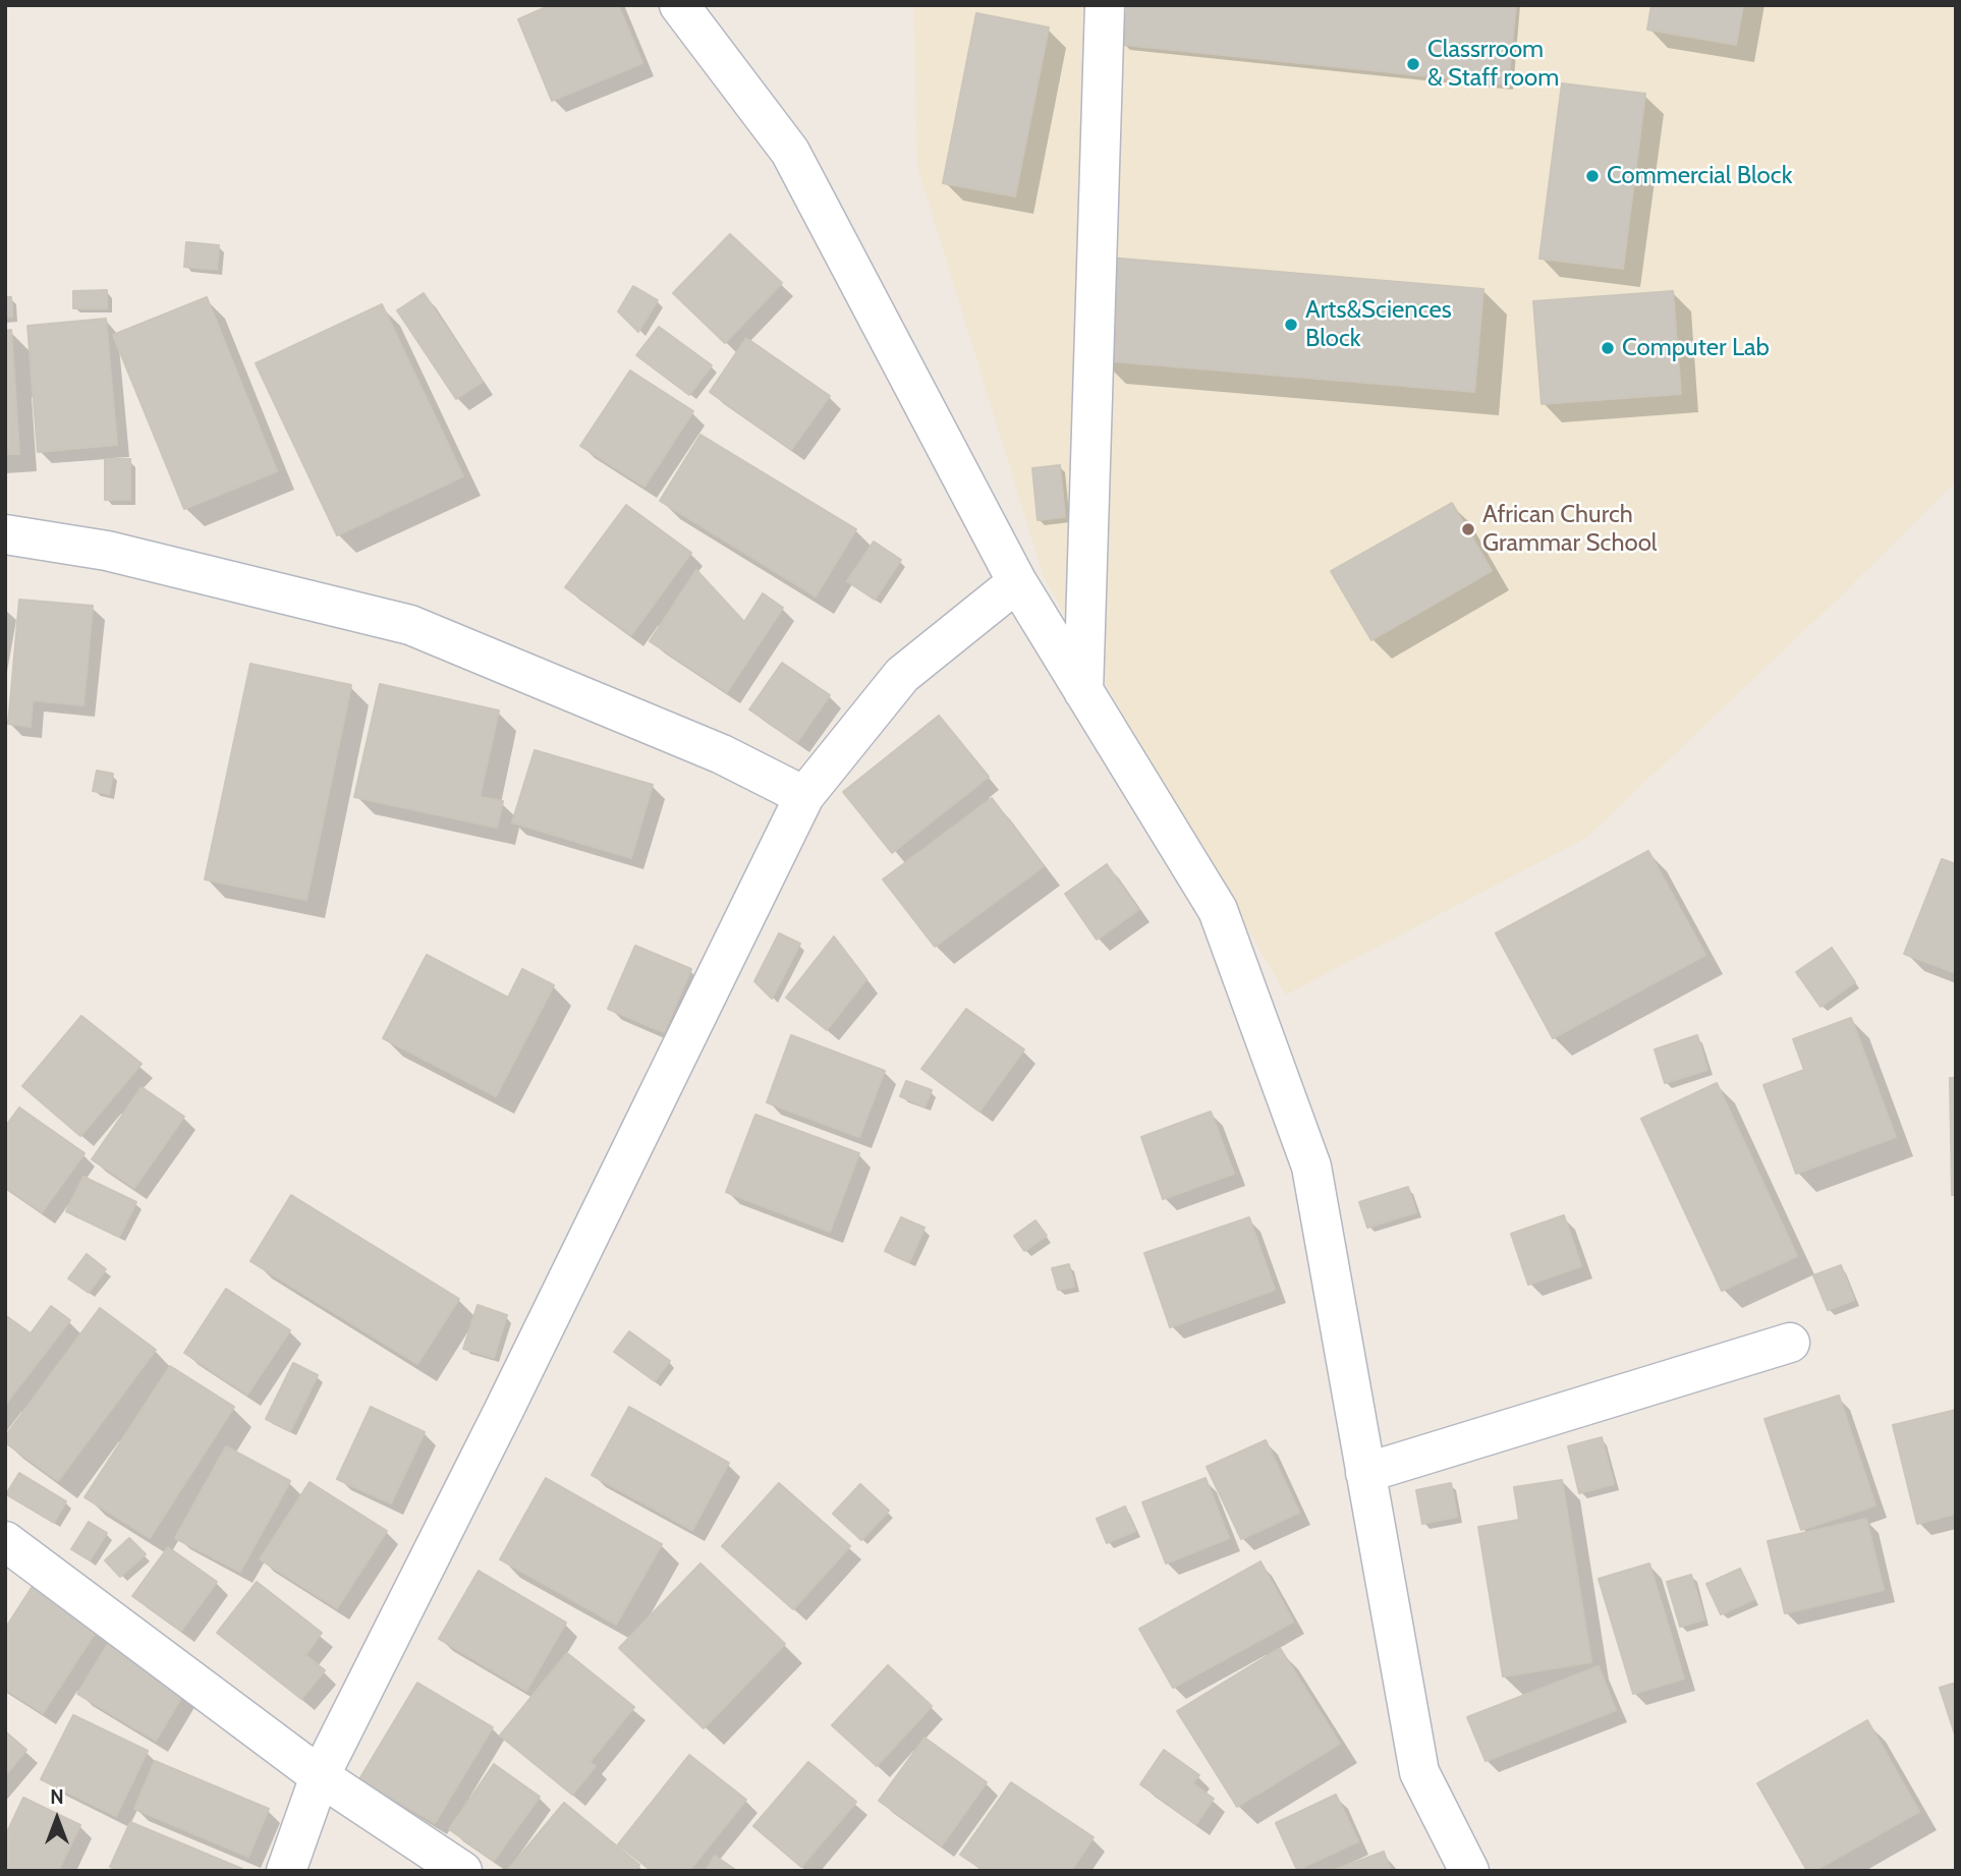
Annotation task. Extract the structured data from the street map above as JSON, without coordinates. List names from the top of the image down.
{
  "places": [
    "Classrroom & Staff room",
    "Commercial Block",
    "Arts&Sciences Block",
    "Computer Lab",
    "African Church Grammar School"
  ],
  "north": "top"
}
